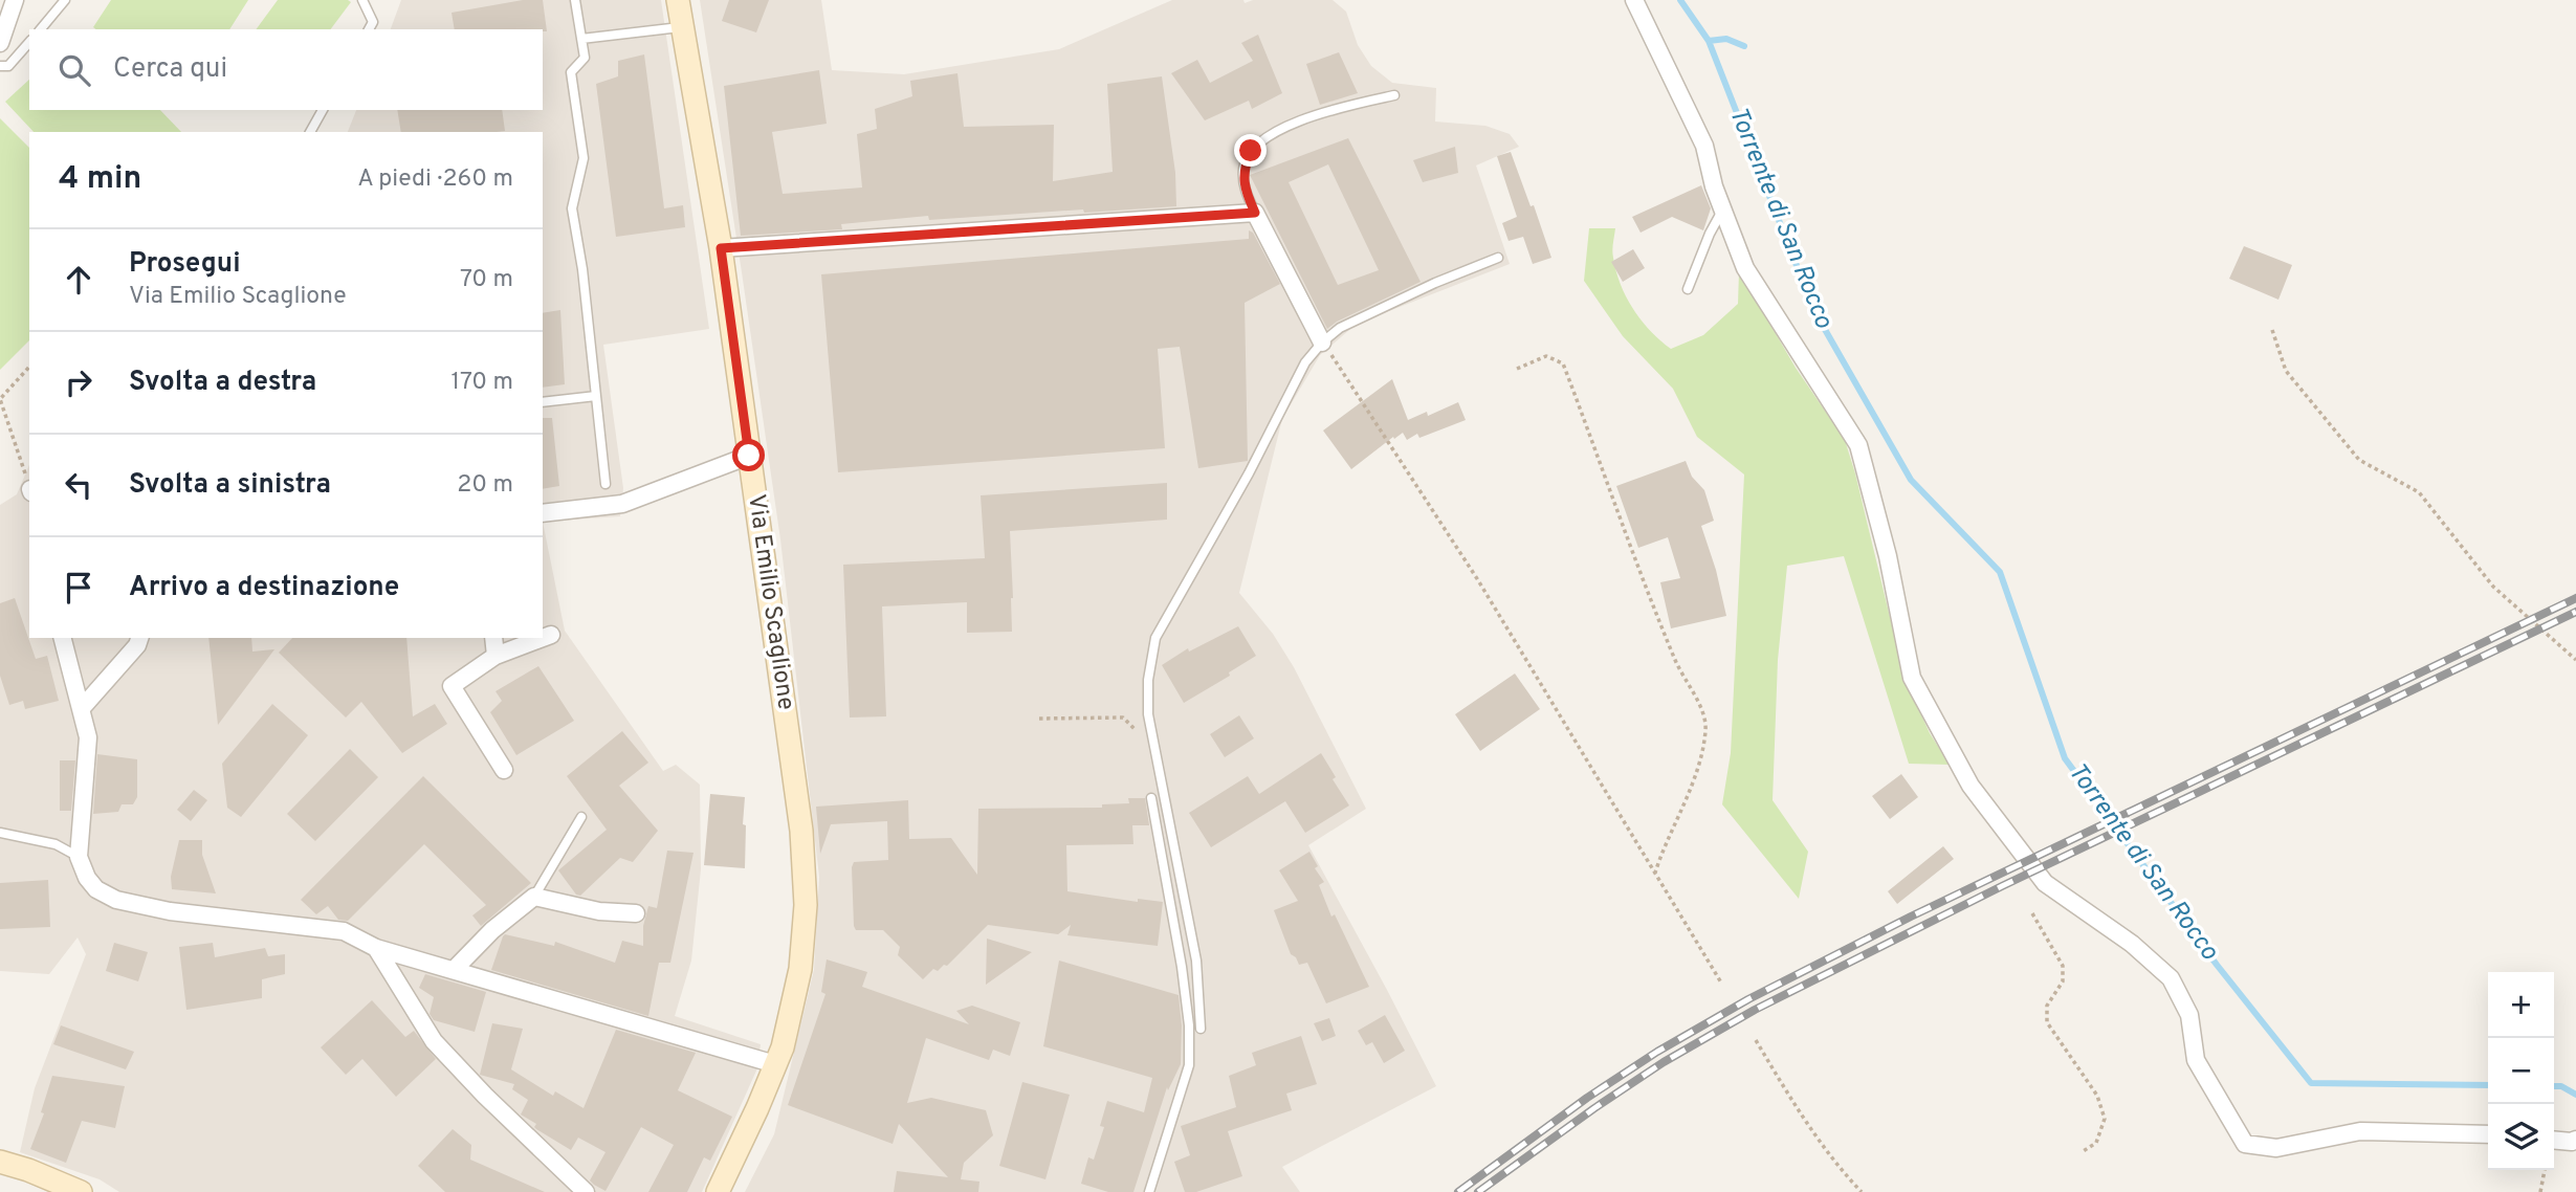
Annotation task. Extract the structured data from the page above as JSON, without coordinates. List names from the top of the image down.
{
  "streets": {
    "main road": ["Via Emilio Scaglione"]
  },
  "water": ["Torrente di San Rocco"],
  "page": {
    "search": "Cerca qui",
    "heading": ["4 min", "A piedi · 260 m"],
    "list": [
      ["Prosegui", "Via Emilio Scaglione", "70 m"],
      ["Svolta a destra", "170 m"],
      ["Svolta a sinistra", "20 m"],
      "Arrivo a destinazione"
    ],
    "map_buttons": ["+", "−"]
  }
}
